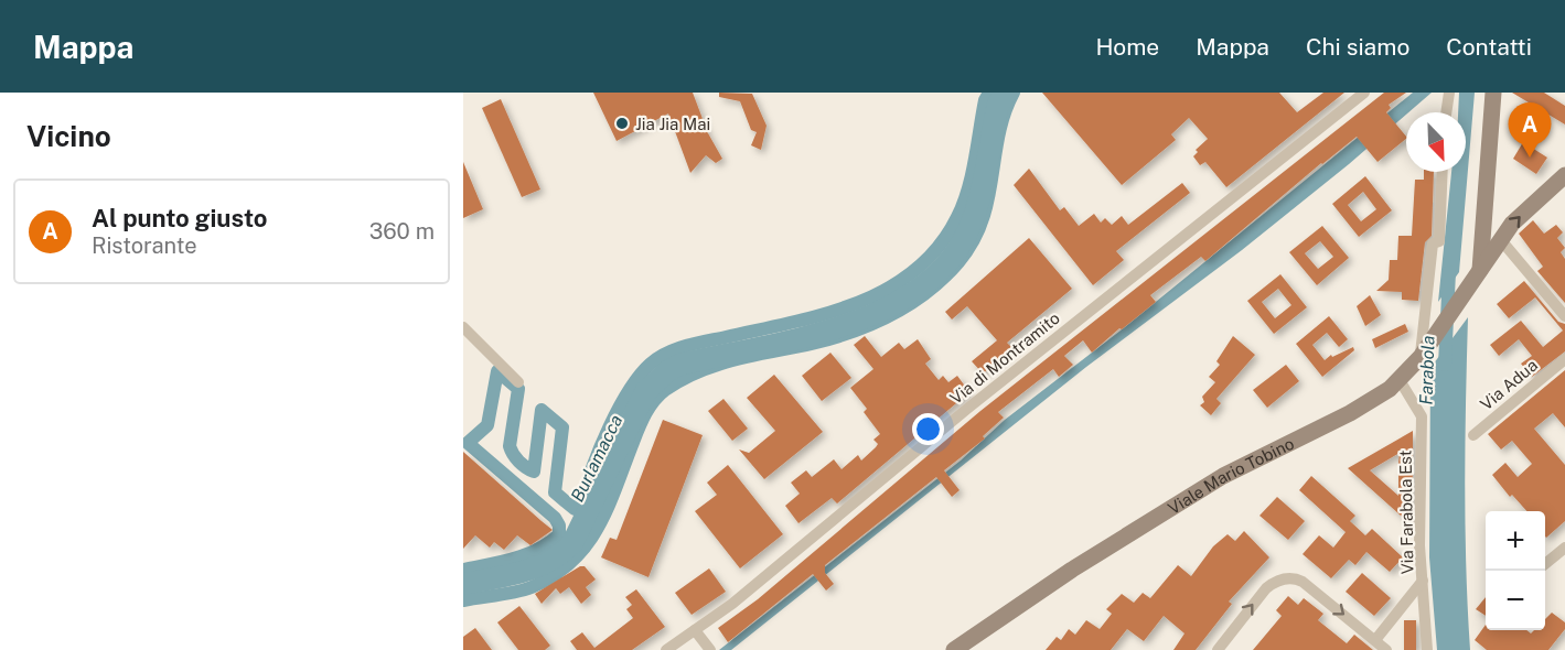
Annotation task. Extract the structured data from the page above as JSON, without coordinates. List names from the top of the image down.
{
  "streets": {
    "main road": ["Viale Mario Tobino"],
    "street": ["Via di Montramito", "Via Adua", "Via Farabola Est"]
  },
  "crossings": [
    ["Viale Mario Tobino", "Via Farabola Est"]
  ],
  "water": ["Farabola", "Burlamacca"],
  "places": ["Jia Jia Mai"],
  "north": "bottom right",
  "page": {
    "header": "Mappa",
    "nav": [
      "Home",
      "Mappa",
      "Chi siamo",
      "Contatti"
    ],
    "heading": "Vicino",
    "pins": "A",
    "list": [
      {
        "mark": "A",
        "name": "Al punto giusto",
        "note": "Ristorante",
        "value": "360 m"
      }
    ],
    "map_buttons": ["+", "−"]
  }
}
